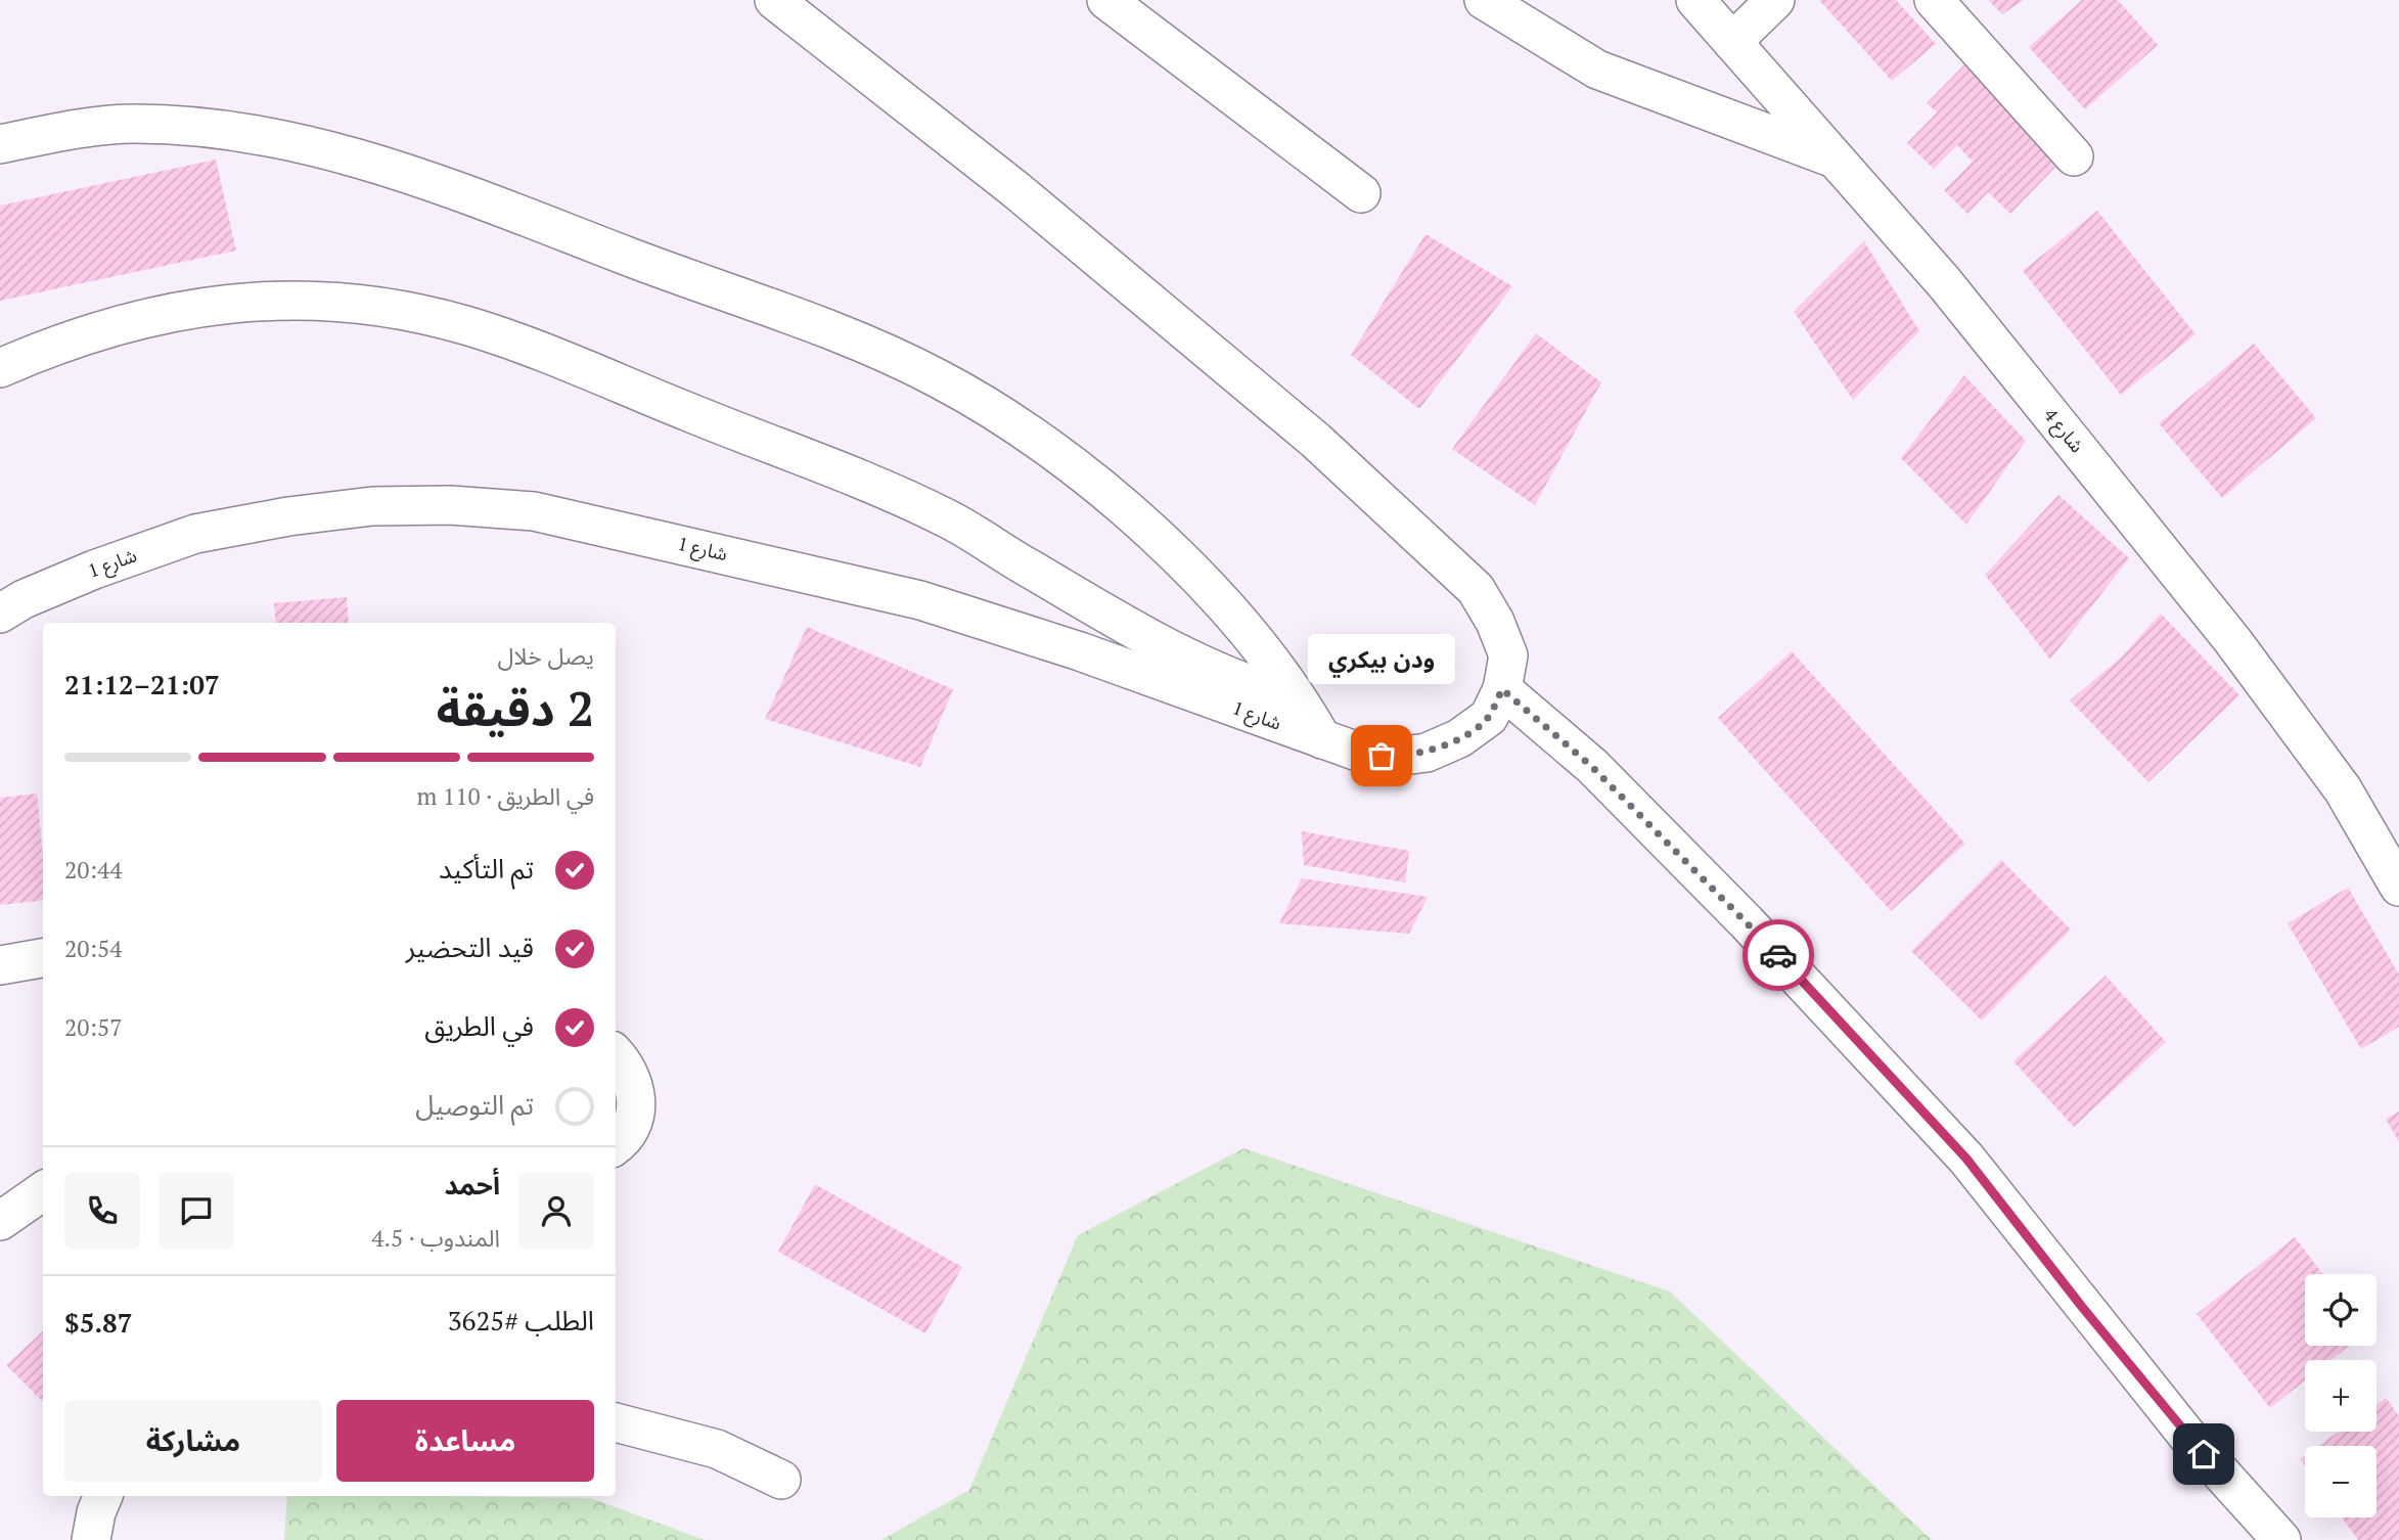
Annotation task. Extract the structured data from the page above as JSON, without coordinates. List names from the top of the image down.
{
  "streets": {
    "street": ["شارع 4", "شارع 1"]
  },
  "places": ["ودن بيكري"],
  "page": {
    "heading": ["2 دقيقة", "يصل خلال", "21:07–21:12"],
    "panel": [
      "أحمد",
      "المندوب · 4.5",
      "الطلب #3625",
      "$5.87"
    ],
    "bubble": "ودن بيكري",
    "bar": "في الطريق · 110 m",
    "list": [
      ["تم التأكيد", "20:44"],
      ["قيد التحضير", "20:54"],
      ["في الطريق", "20:57"],
      "تم التوصيل"
    ],
    "map_buttons": ["+", "−"],
    "buttons": ["مساعدة", "مشاركة"]
  }
}
